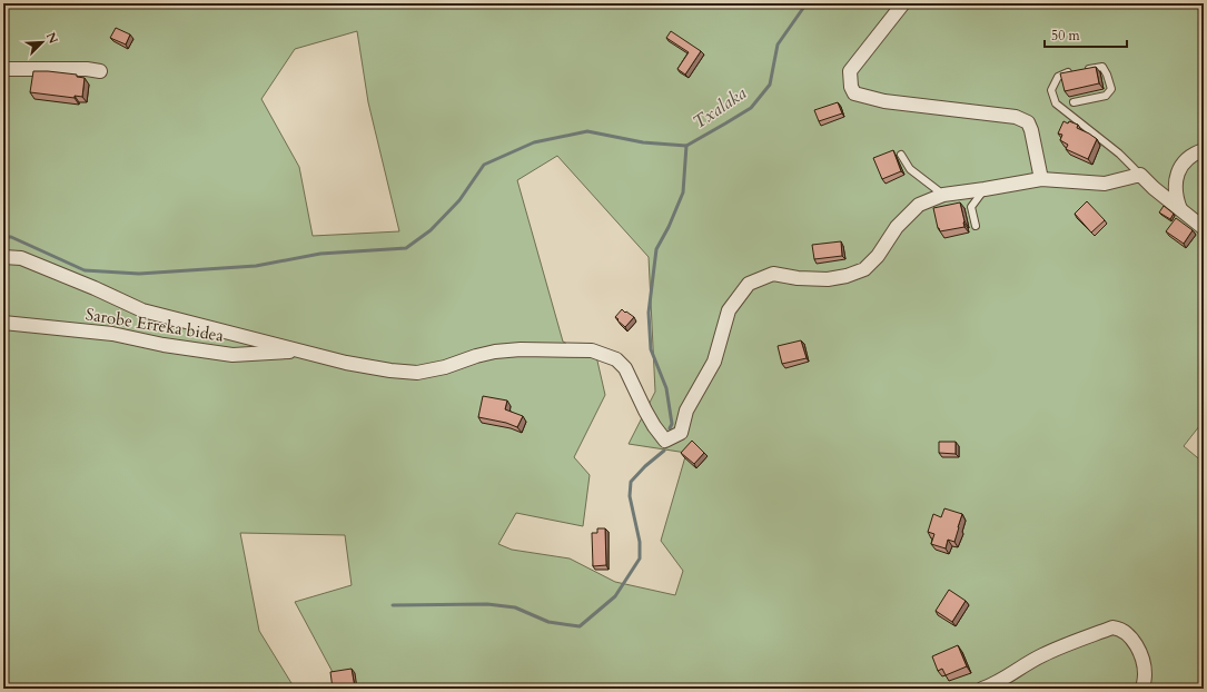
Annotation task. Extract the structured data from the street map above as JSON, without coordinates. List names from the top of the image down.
{
  "streets": {
    "street": ["Sarobe Erreka bidea"]
  },
  "water": ["Txalaka"],
  "scale_bar": "50 m",
  "north": "top right"
}
